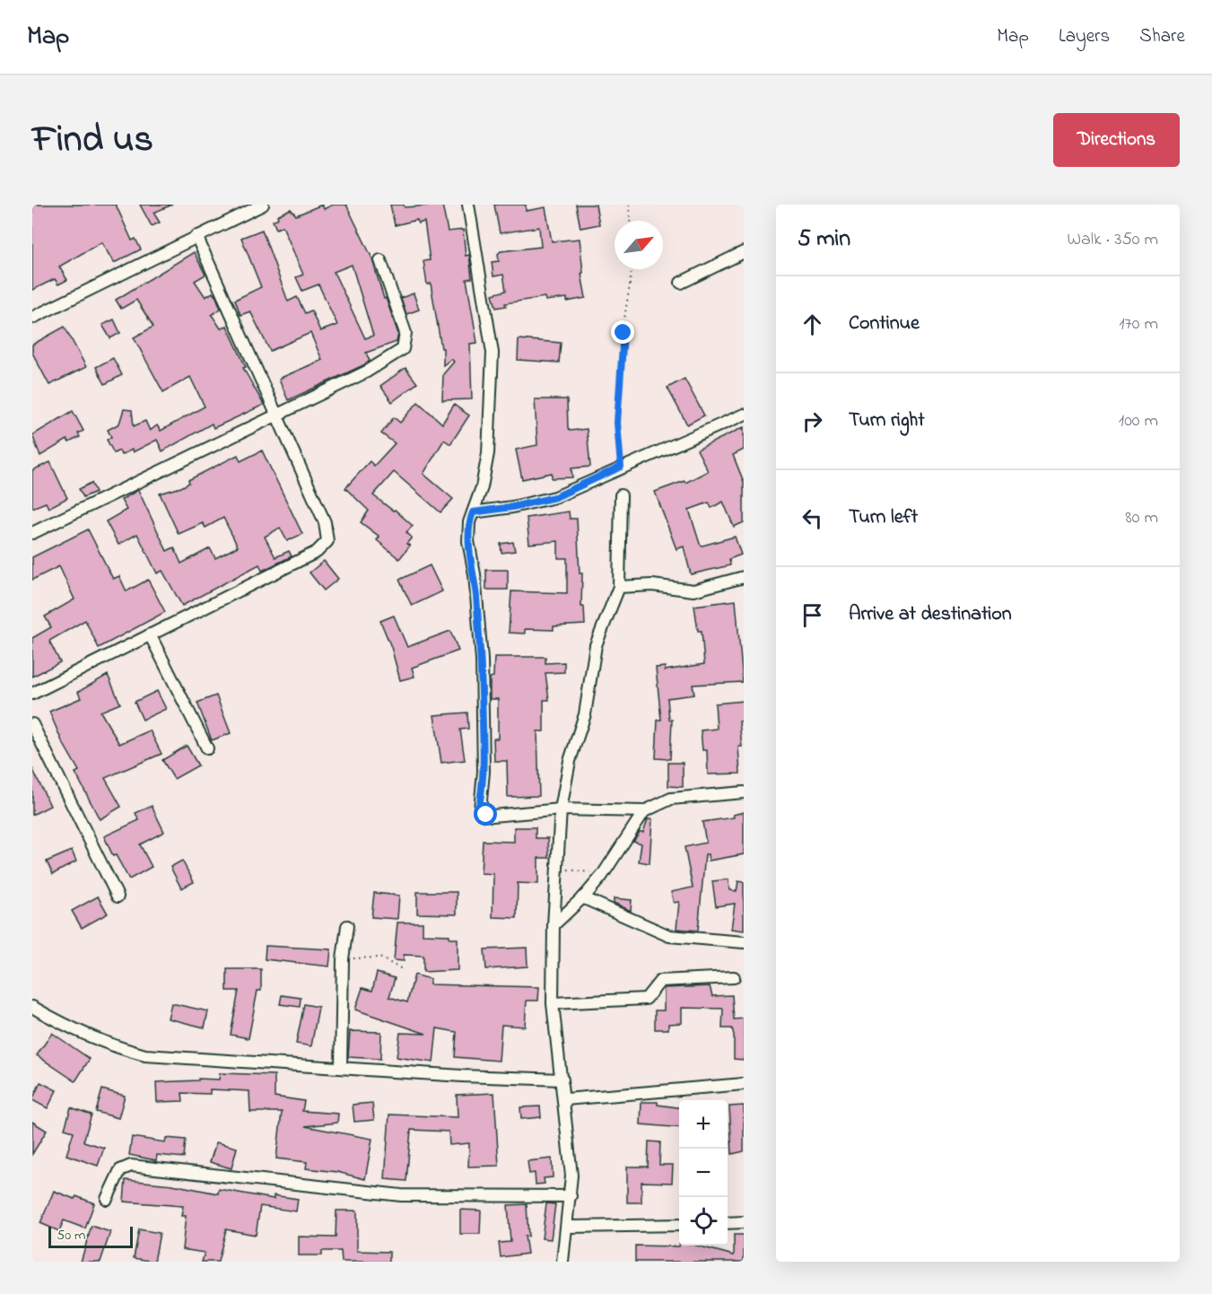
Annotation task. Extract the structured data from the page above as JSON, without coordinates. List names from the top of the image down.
{
  "scale_bar": "50 m",
  "north": "top right",
  "page": {
    "header": "Map",
    "nav": ["Map", "Layers", "Share"],
    "title": "Find us",
    "buttons": "Directions",
    "heading": ["5 min", "Walk · 350 m"],
    "list": [
      ["Continue", "170 m"],
      ["Turn right", "100 m"],
      ["Turn left", "80 m"],
      "Arrive at destination"
    ],
    "map_buttons": ["+", "−"],
    "scale": "50 m"
  }
}
